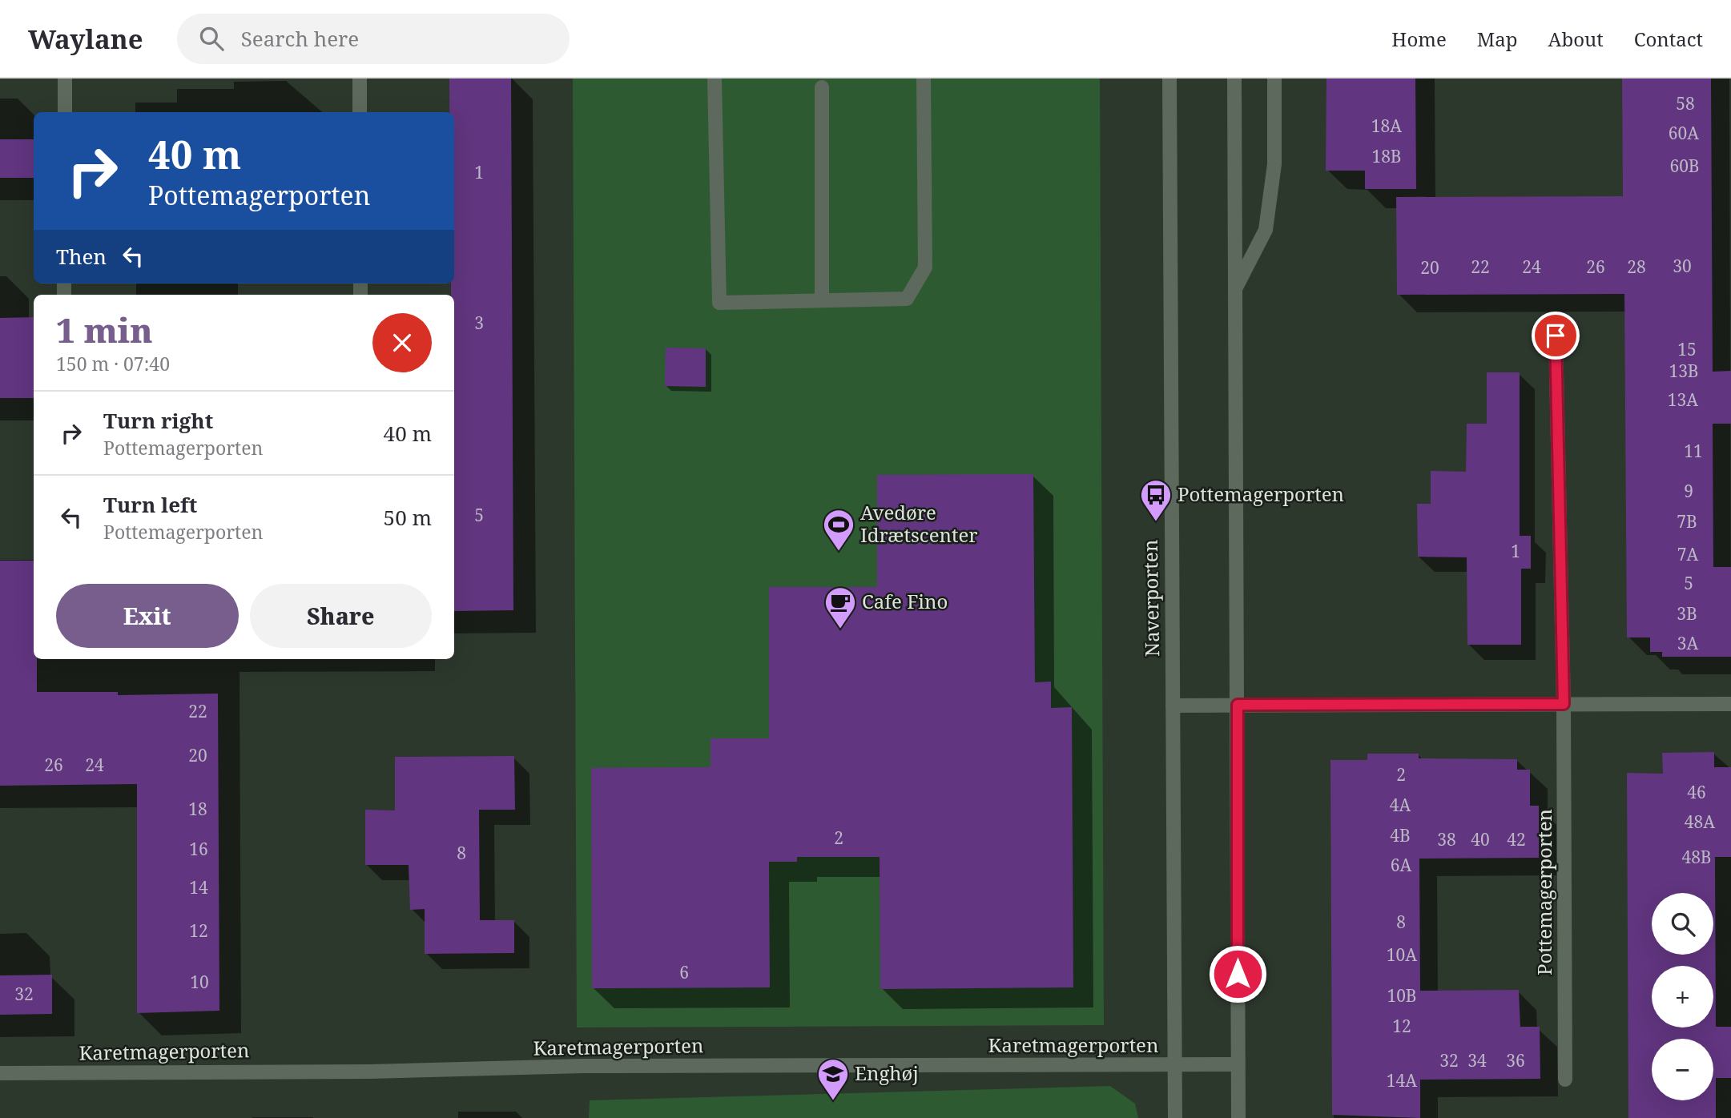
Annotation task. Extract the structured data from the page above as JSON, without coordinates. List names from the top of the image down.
{
  "streets": {
    "street": ["Naverporten", "Pottemagerporten", "Karetmagerporten"]
  },
  "crossings": [
    ["Naverporten", "Karetmagerporten"]
  ],
  "places": {
    "bus stop": ["Pottemagerporten"],
    "sports": ["Avedøre Idrætscenter"],
    "cafe": ["Cafe Fino"],
    "school or university": ["Enghøj"]
  },
  "house_numbers": [
    "58",
    "18A",
    "60A",
    "18B",
    "60B",
    "1",
    "30",
    "22",
    "24",
    "26",
    "28",
    "20",
    "3",
    "15",
    "13B",
    "13A",
    "11",
    "9",
    "5",
    "7B",
    "1",
    "7A",
    "5",
    "3B",
    "3A",
    "22",
    "20",
    "26",
    "24",
    "2",
    "46",
    "4A",
    "18",
    "48A",
    "4B",
    "2",
    "38",
    "40",
    "42",
    "16",
    "8",
    "48B",
    "6A",
    "14",
    "8",
    "12",
    "10A",
    "6",
    "10",
    "32",
    "10B",
    "12",
    "32",
    "34",
    "36",
    "14A"
  ],
  "page": {
    "header": "Waylane",
    "search": "Search here",
    "nav": [
      "Home",
      "Map",
      "About",
      "Contact"
    ],
    "turn": ["40 m", "Pottemagerporten"],
    "then": "Then",
    "heading": ["1 min", "150 m · 07:40"],
    "list": [
      {
        "name": "Turn right",
        "note": "Pottemagerporten",
        "value": "40 m"
      },
      {
        "name": "Turn left",
        "note": "Pottemagerporten",
        "value": "50 m"
      }
    ],
    "buttons": ["Exit", "Share"],
    "map_buttons": ["+", "−"]
  }
}
